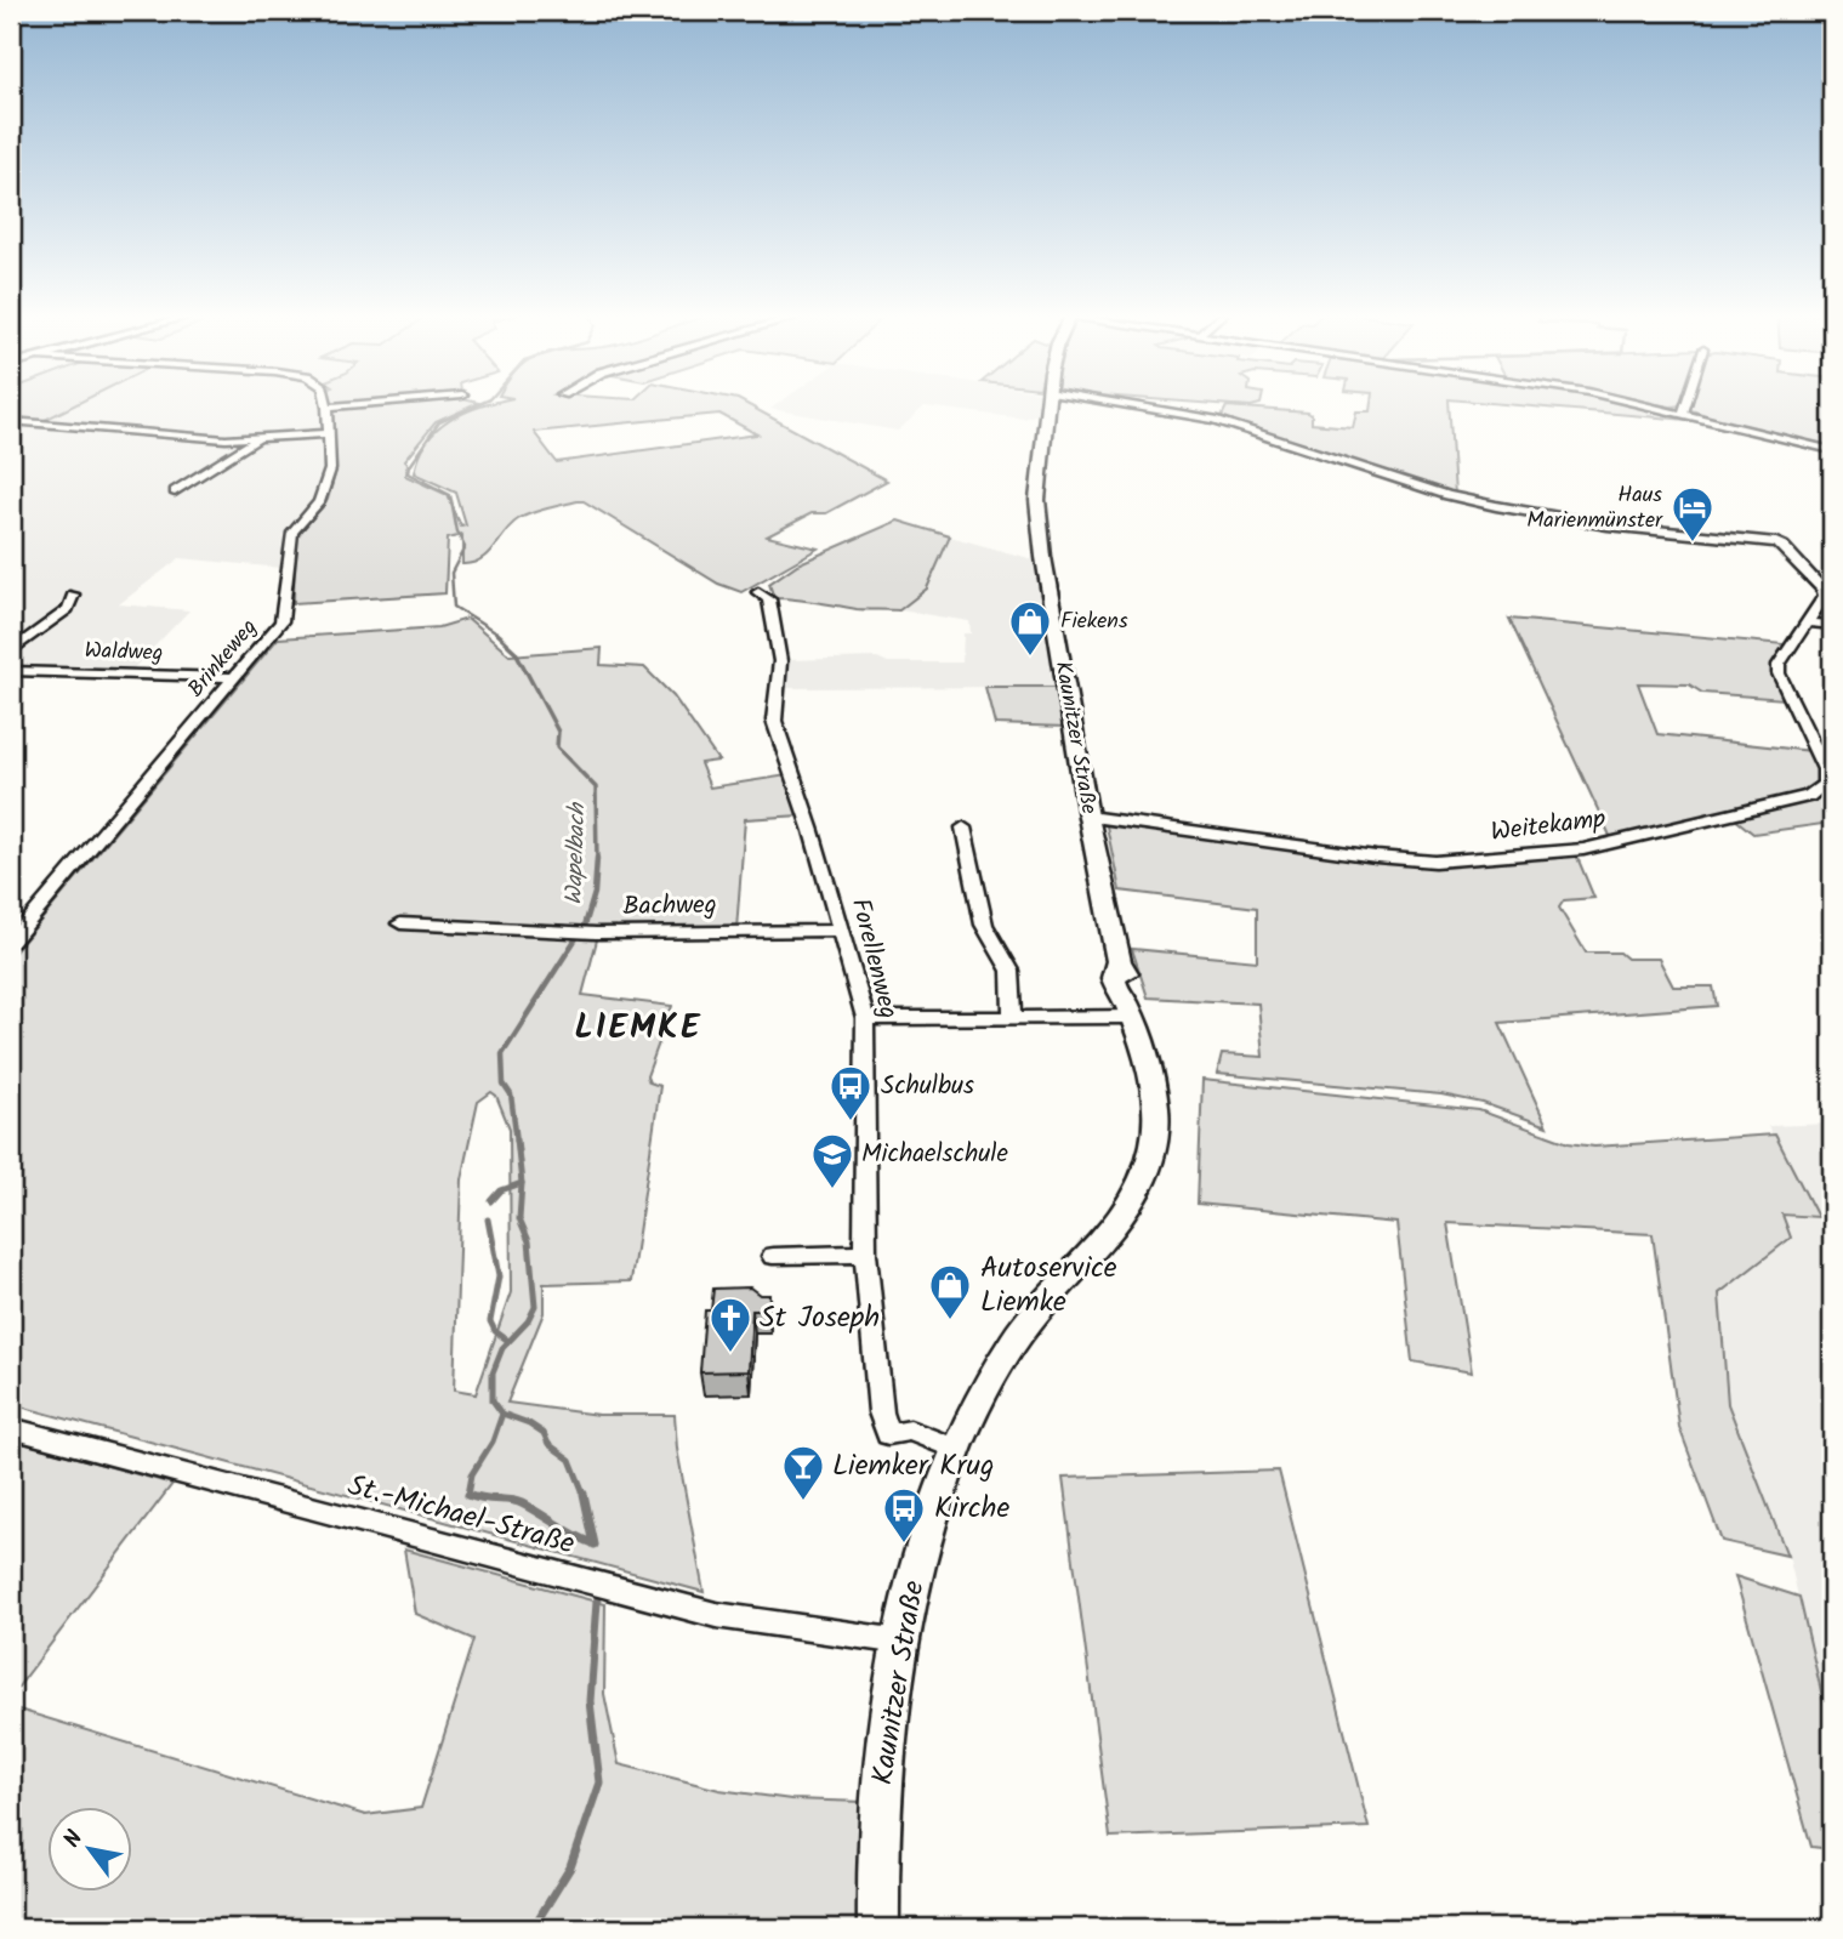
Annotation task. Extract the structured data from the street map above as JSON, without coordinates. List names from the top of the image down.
{
  "streets": {
    "street": [
      "Waldweg",
      "Brinkeweg",
      "Kaunitzer Straße",
      "Weitekamp",
      "Bachweg",
      "Forellenweg",
      "St.-Michael-Straße"
    ]
  },
  "crossings": [
    ["Waldweg", "Brinkeweg"],
    ["Kaunitzer Straße", "Weitekamp"],
    ["Kaunitzer Straße", "Forellenweg"],
    ["Kaunitzer Straße", "St.-Michael-Straße"],
    ["Bachweg", "Forellenweg"]
  ],
  "districts": ["LIEMKE"],
  "water": ["Wapelbach"],
  "places": {
    "hotel": ["Haus Marienmünster"],
    "shop": ["Fiekens", "Autoservice Liemke"],
    "bus stop": ["Schulbus", "Kirche"],
    "school or university": ["Michaelschule"],
    "church": ["St Joseph"],
    "bar": ["Liemker Krug"]
  },
  "north": "top left"
}
